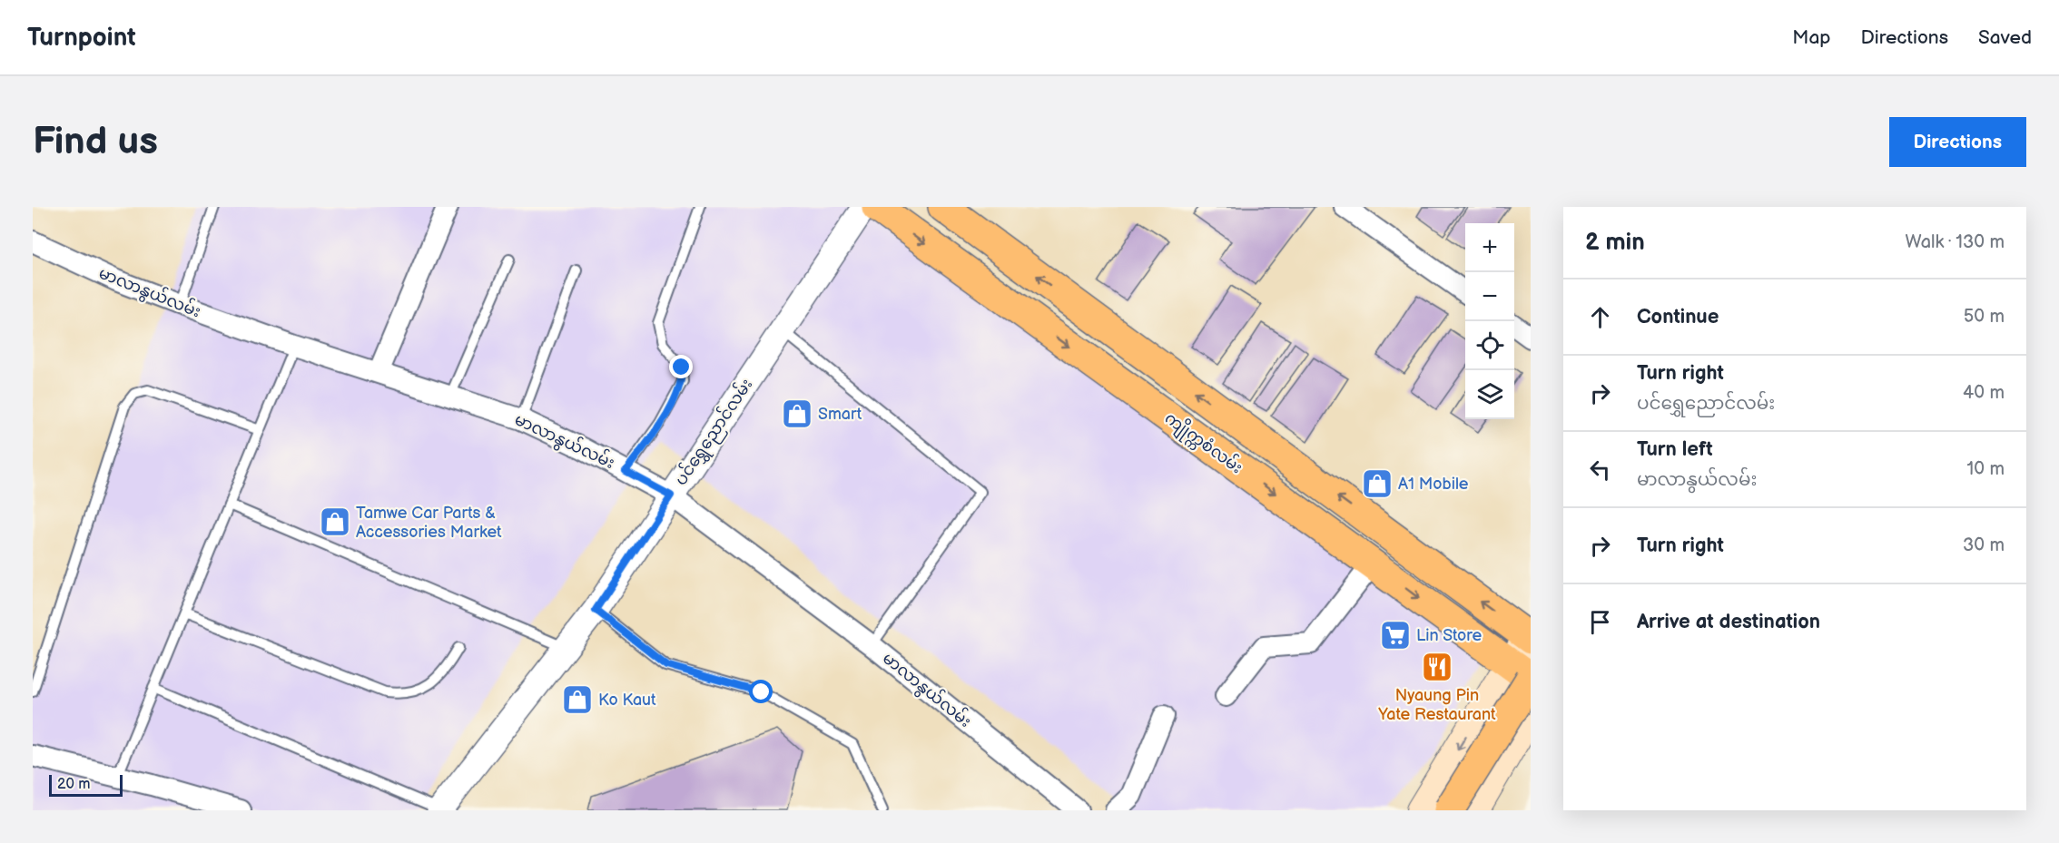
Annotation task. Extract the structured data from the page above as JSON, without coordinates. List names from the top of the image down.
{
  "streets": {
    "main road": ["ကျိုက္ကစံလမ်း"],
    "street": ["မာလာနွယ်လမ်း", "ပင်ရွှေညောင်လမ်း"]
  },
  "crossings": [
    ["မာလာနွယ်လမ်း", "ပင်ရွှေညောင်လမ်း"]
  ],
  "places": {
    "shop": [
      "Smart",
      "A1 Mobile",
      "Tamwe Car Parts & Accessories Market",
      "Ko Kaut"
    ],
    "supermarket": ["Lin Store"],
    "restaurant": ["Nyaung Pin Yate Restaurant"]
  },
  "scale_bar": "20 m",
  "page": {
    "header": "Turnpoint",
    "nav": ["Map", "Directions", "Saved"],
    "buttons": "Directions",
    "title": "Find us",
    "heading": ["2 min", "Walk · 130 m"],
    "map_buttons": ["+", "−"],
    "list": [
      ["Continue", "50 m"],
      ["Turn right", "ပင်ရွှေညောင်လမ်း", "40 m"],
      ["Turn left", "မာလာနွယ်လမ်း", "10 m"],
      ["Turn right", "30 m"],
      "Arrive at destination"
    ],
    "scale": "20 m"
  }
}
